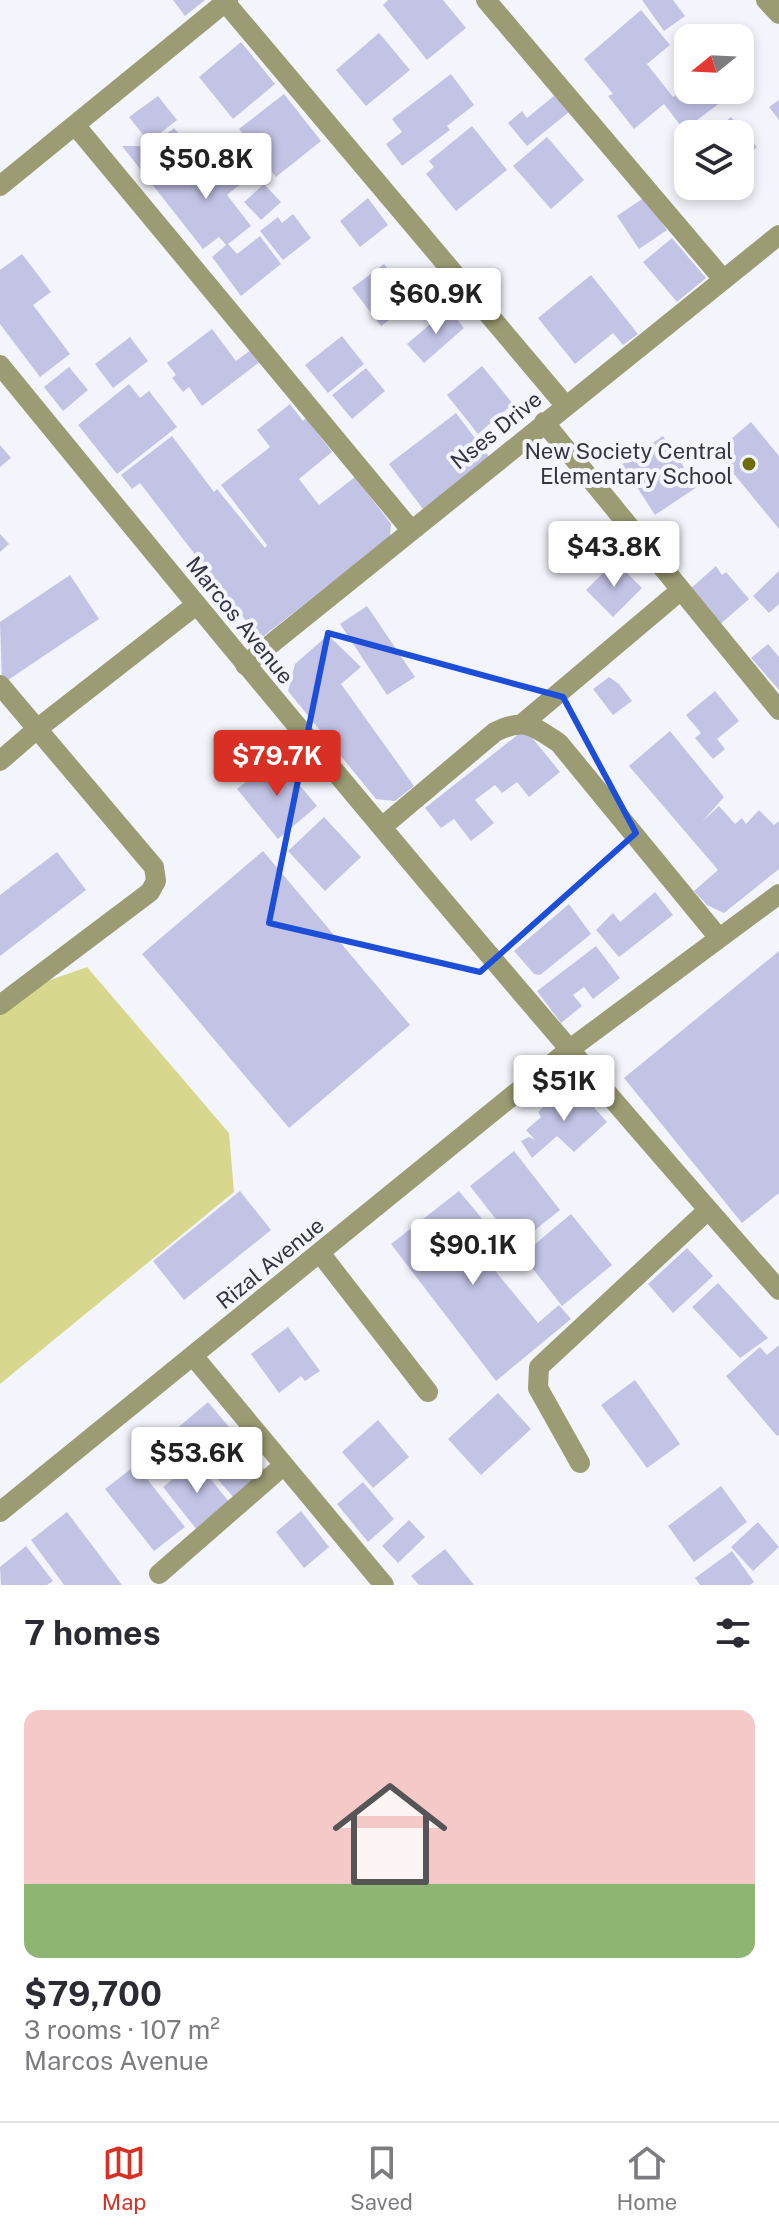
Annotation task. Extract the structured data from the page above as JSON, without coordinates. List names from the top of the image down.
{
  "streets": {
    "street": ["Nses Drive", "Marcos Avenue", "Rizal Avenue"]
  },
  "crossings": [
    ["Nses Drive", "Marcos Avenue"],
    ["Marcos Avenue", "Rizal Avenue"]
  ],
  "places": ["New Society Central Elementary School"],
  "north": "left",
  "page": {
    "price": [
      "$50.8K",
      "$60.9K",
      "$43.8K",
      "$79.7K",
      "$51K",
      "$90.1K",
      "$53.6K"
    ],
    "heading": "7 homes",
    "list": [
      {
        "name": "$79,700",
        "note": "3 rooms · 107 m² · Marcos Avenue"
      }
    ],
    "tabs": ["Map", "Saved", "Home"]
  }
}
